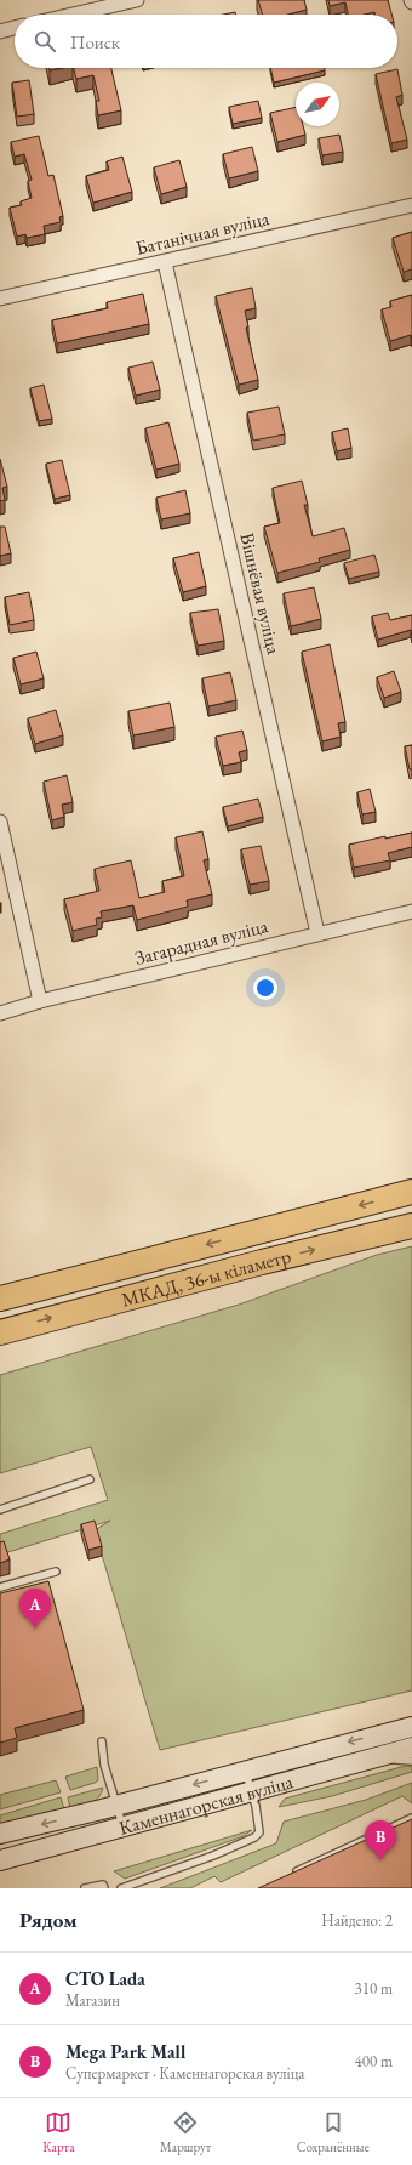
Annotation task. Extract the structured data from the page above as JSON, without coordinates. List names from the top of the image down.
{
  "streets": {
    "highway": ["МКАД, 36-ы кіламетр"],
    "main road": ["Каменнагорская вуліца"],
    "street": ["Батанічная вуліца", "Вішнёвая вуліца", "Загарадная вуліца"]
  },
  "crossings": [
    ["Батанічная вуліца", "Вішнёвая вуліца"],
    ["Вішнёвая вуліца", "Загарадная вуліца"]
  ],
  "north": "top right",
  "page": {
    "search": "Поиск",
    "pins": ["A", "B"],
    "heading": ["Рядом", "Найдено: 2"],
    "list": [
      {
        "mark": "A",
        "name": "СТО Lada",
        "note": "Магазин",
        "value": "310 m"
      },
      {
        "mark": "B",
        "name": "Mega Park Mall",
        "note": "Супермаркет · Каменнагорская вуліца",
        "value": "400 m"
      }
    ],
    "nav": ["Карта", "Маршрут", "Сохранённые"]
  }
}
